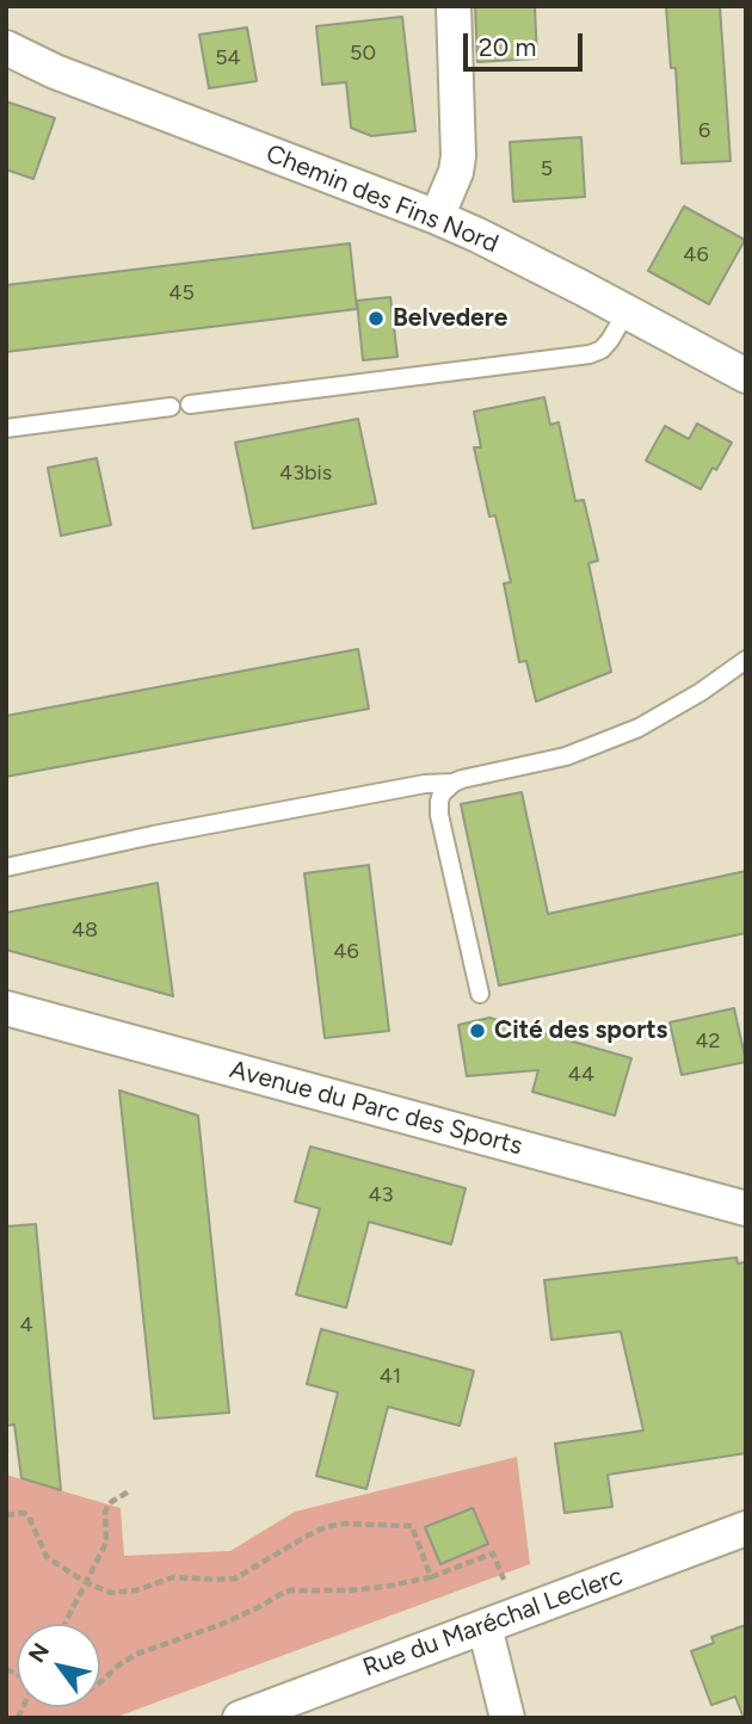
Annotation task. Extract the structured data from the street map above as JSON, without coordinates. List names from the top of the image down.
{
  "streets": {
    "street": ["Chemin des Fins Nord", "Avenue du Parc des Sports", "Rue du Maréchal Leclerc"]
  },
  "places": ["Belvedere", "Cité des sports"],
  "house_numbers": [
    "50",
    "54",
    "6",
    "5",
    "46",
    "45",
    "43bis",
    "48",
    "46",
    "42",
    "44",
    "43",
    "4",
    "41"
  ],
  "scale_bar": "20 m",
  "north": "top left"
}
